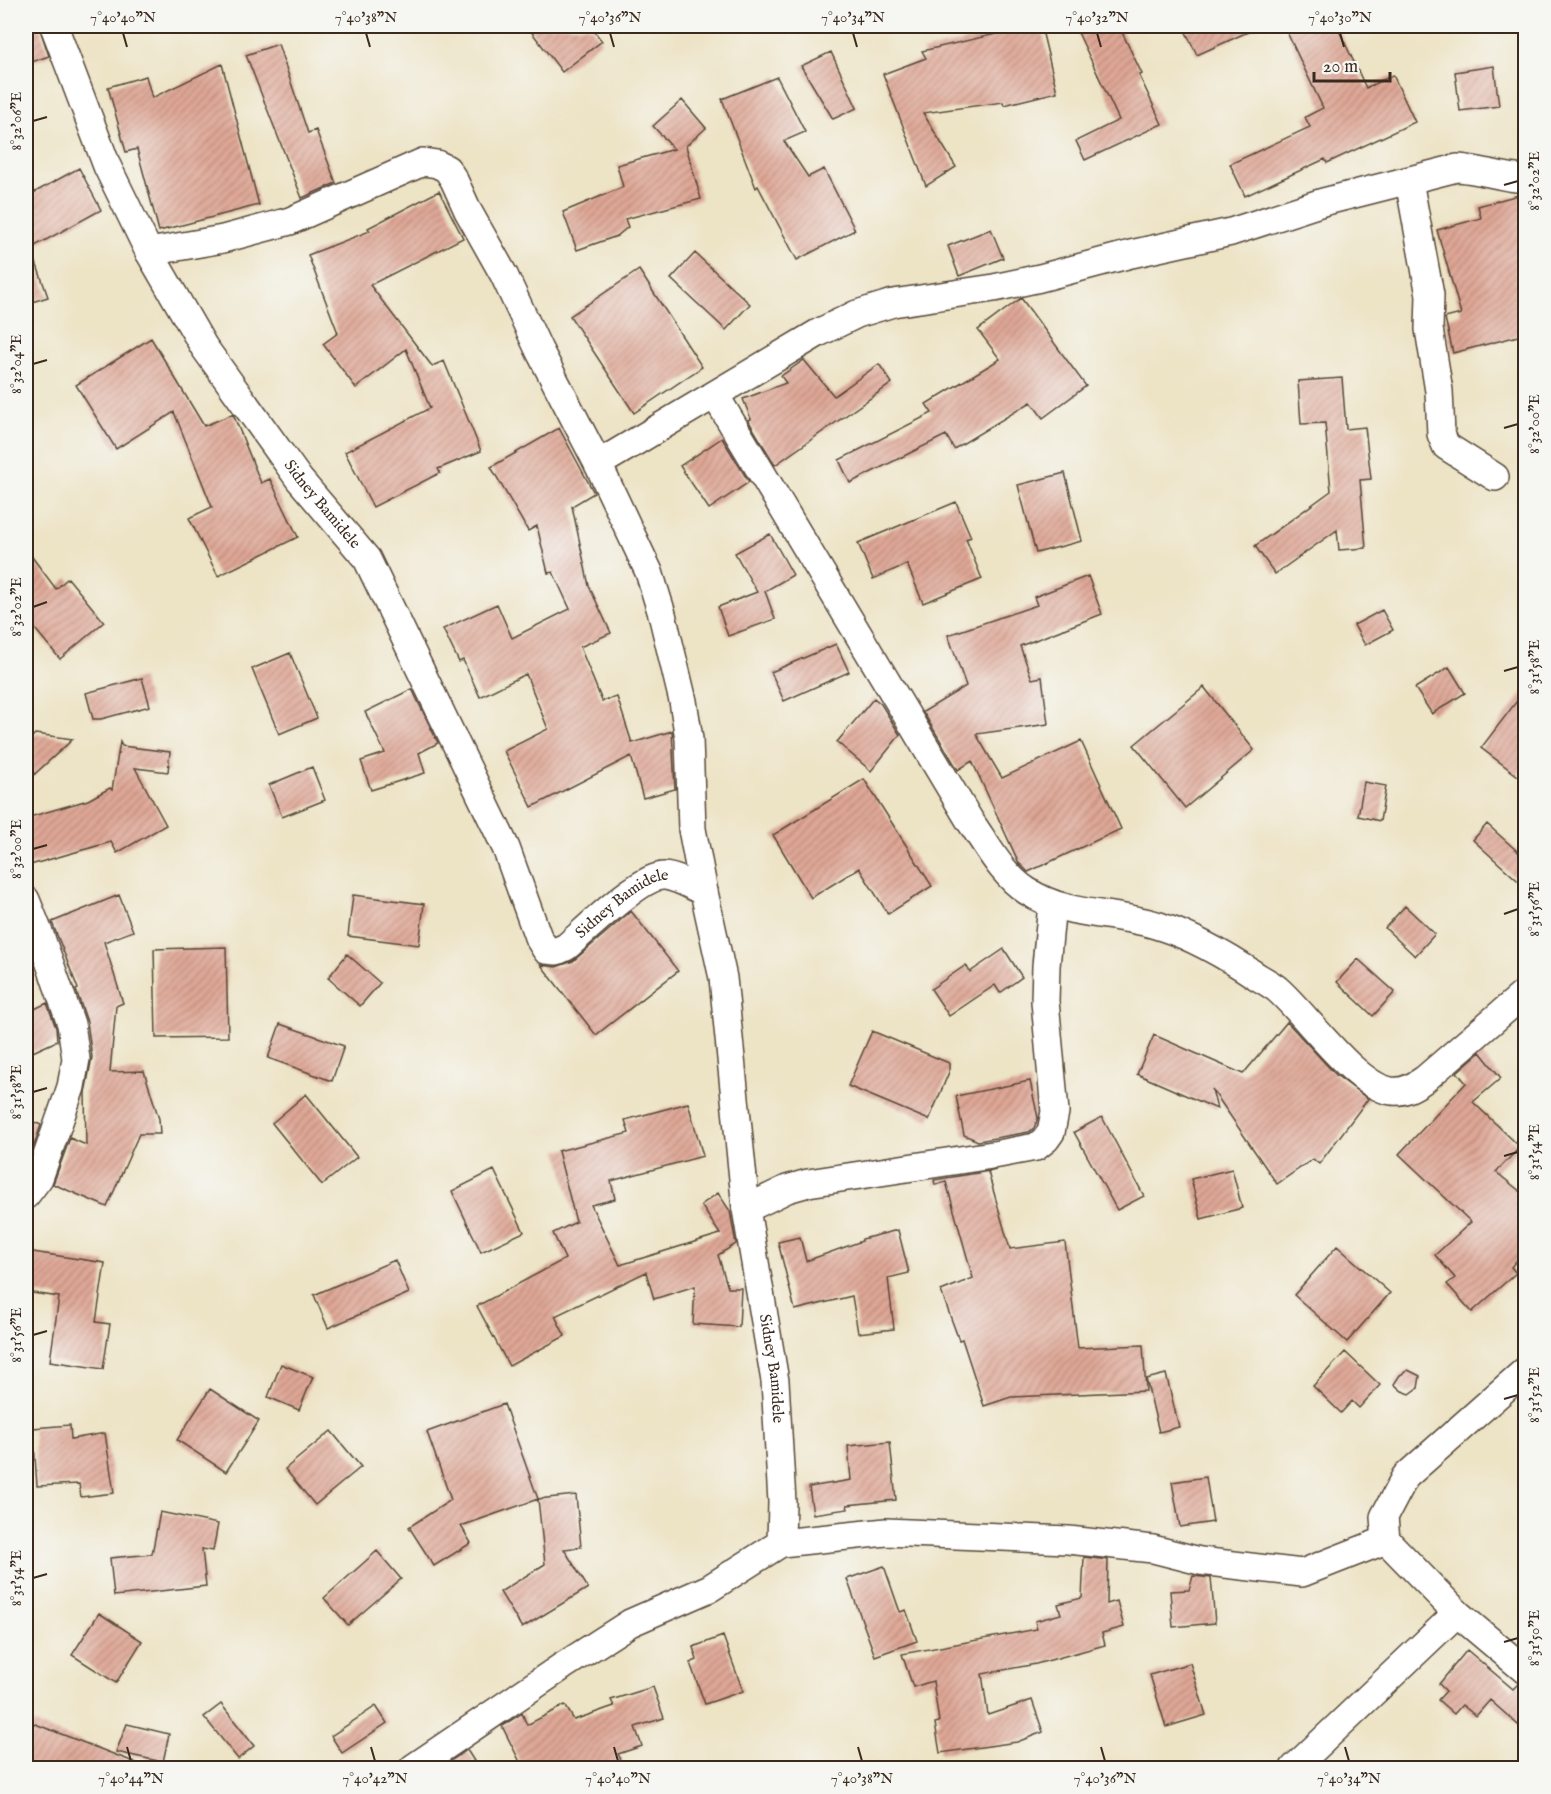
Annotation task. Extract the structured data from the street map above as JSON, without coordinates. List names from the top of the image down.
{
  "streets": {
    "street": ["Sidney Bamidele"]
  },
  "scale_bar": "20 m",
  "coordinates": [
    "7°40'40\"N",
    "7°40'38\"N",
    "7°40'36\"N",
    "7°40'34\"N",
    "7°40'32\"N",
    "7°40'30\"N",
    "8°32'06\"E",
    "8°32'02\"E",
    "8°32'04\"E",
    "8°32'00\"E",
    "8°31'58\"E",
    "8°31'56\"E",
    "8°31'54\"E",
    "8°31'52\"E",
    "8°31'50\"E",
    "7°40'44\"N",
    "7°40'42\"N"
  ]
}
